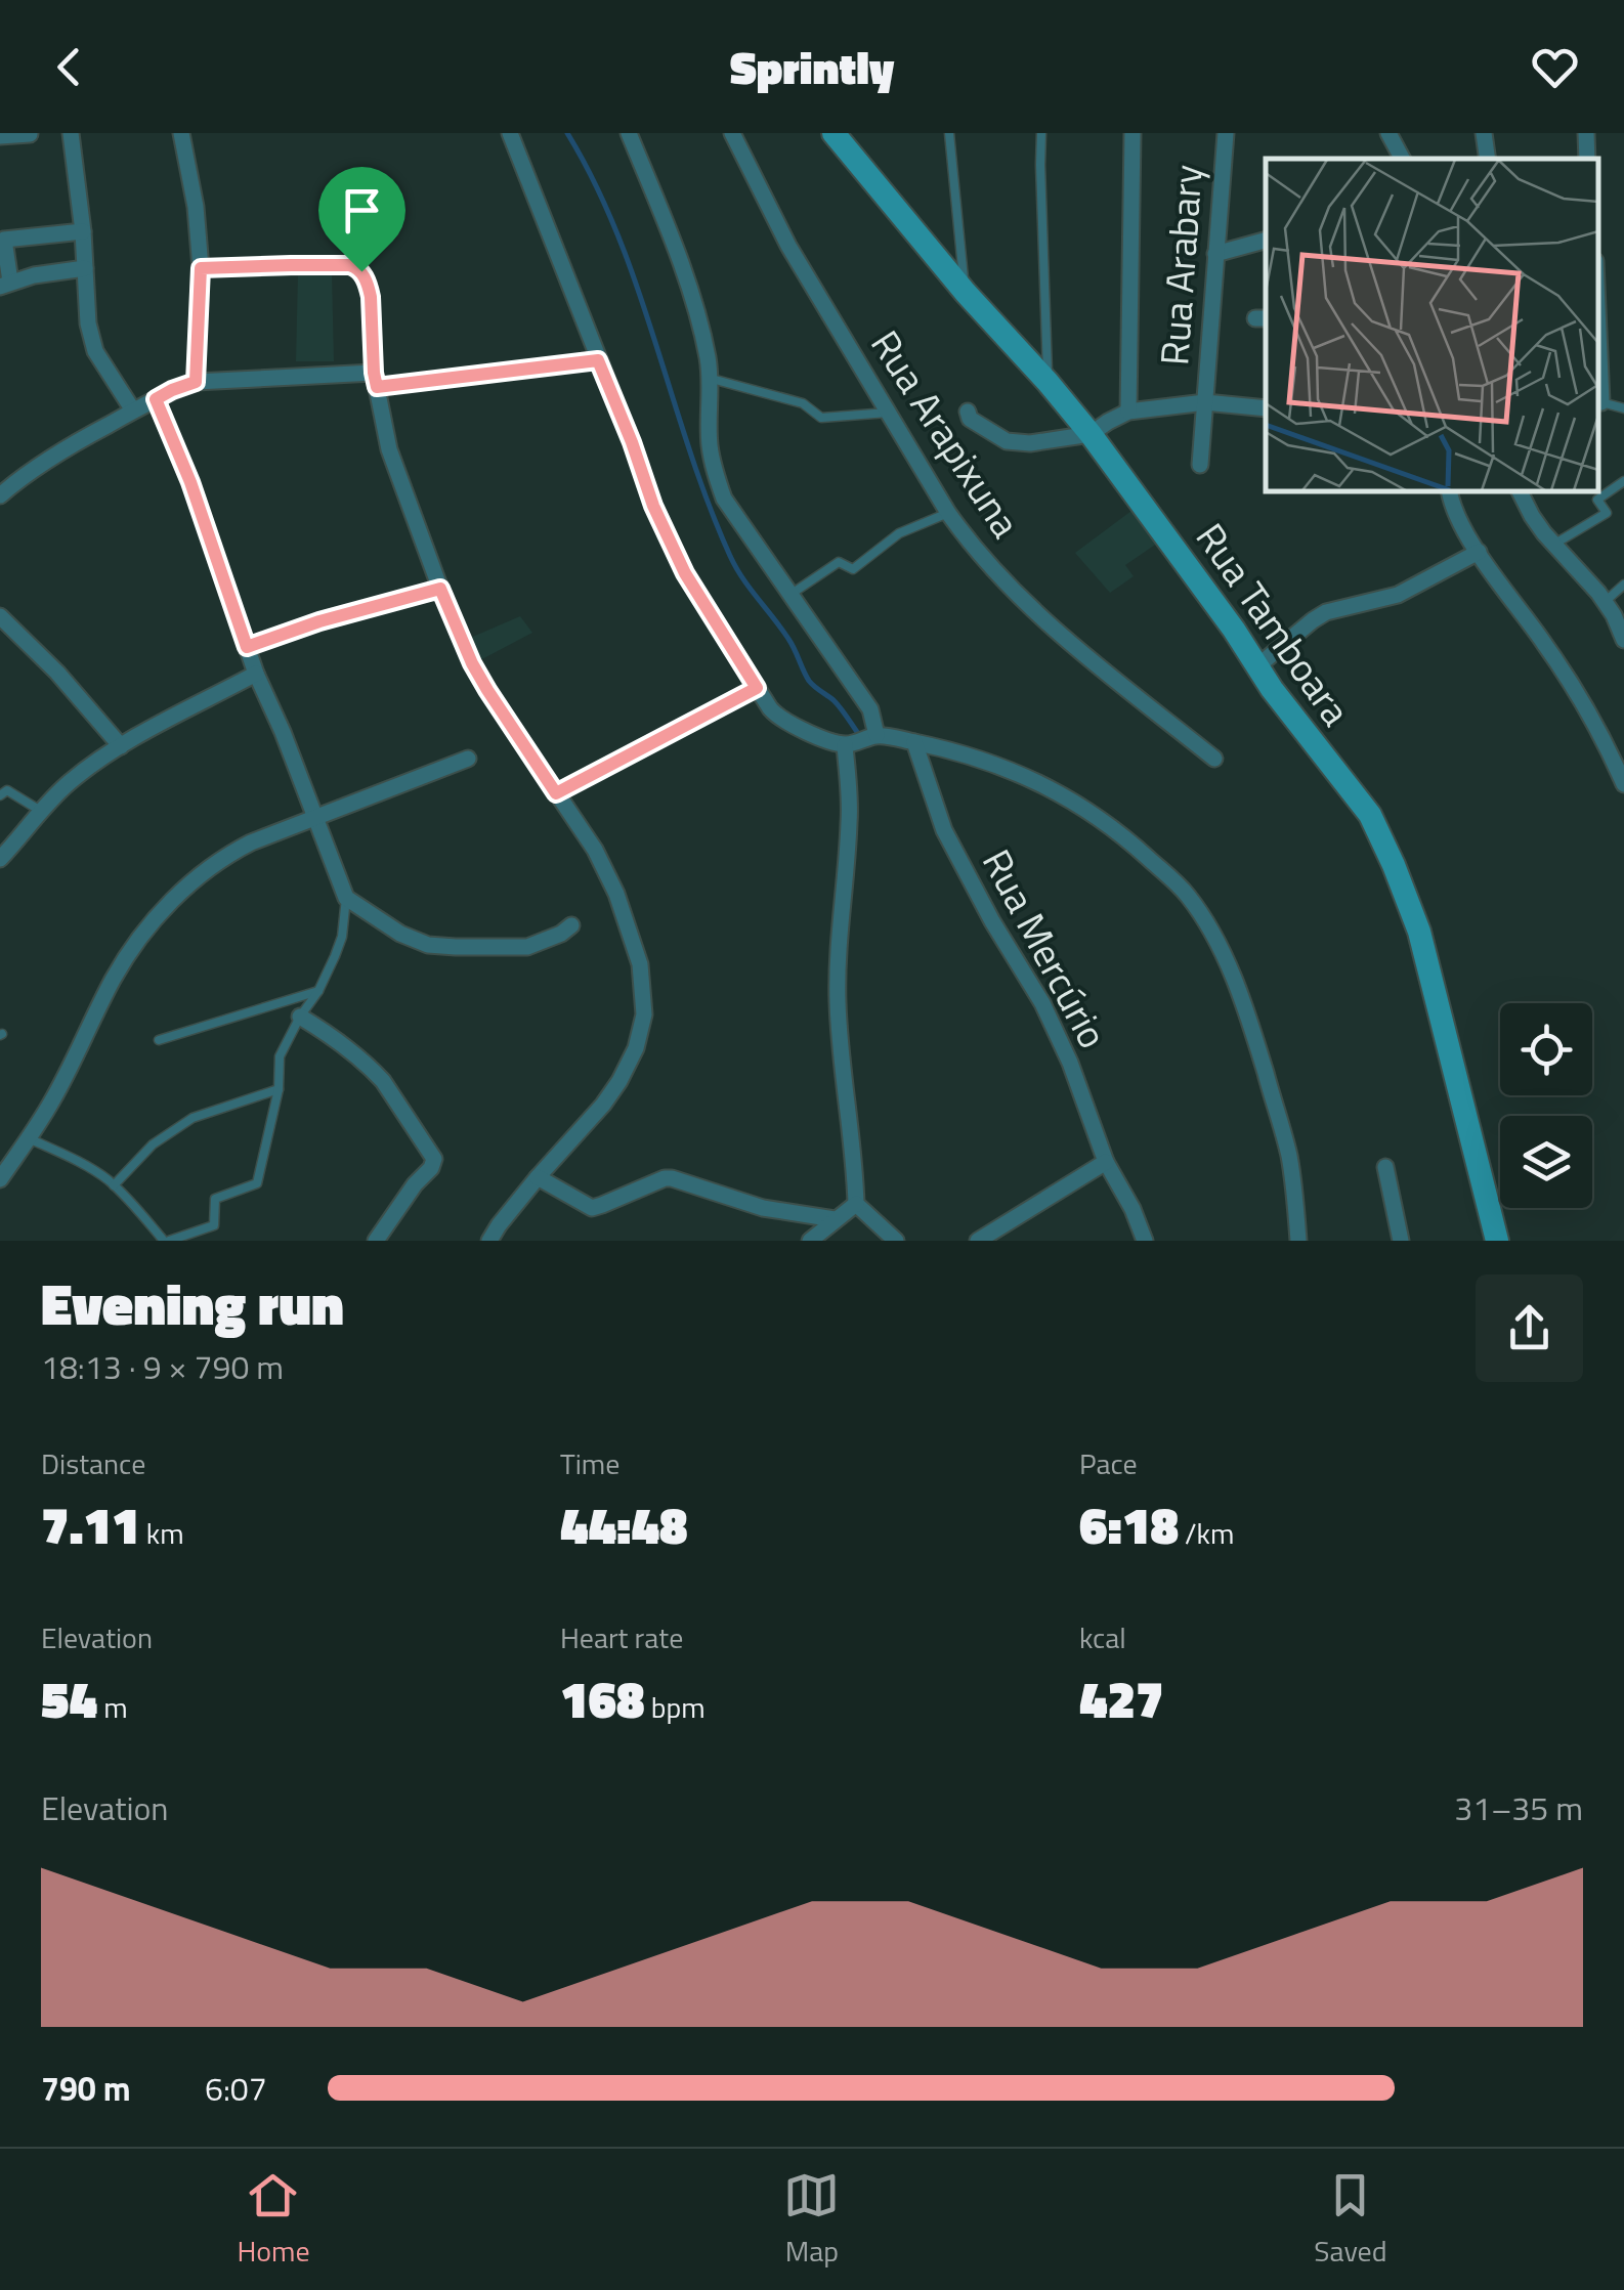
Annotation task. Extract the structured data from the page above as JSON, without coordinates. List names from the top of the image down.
{
  "streets": {
    "street": [
      "Rua Arabary",
      "Rua Arapixuna",
      "Rua Tamboara",
      "Rua Mercúrio"
    ]
  },
  "page": {
    "header": "Sprintly",
    "heading": ["Evening run", "18:13 · 9 × 790 m"],
    "stats": [
      ["Distance", "7.11 km"],
      ["Time", "44:48"],
      ["Pace", "6:18 /km"],
      ["Elevation", "54 m"],
      ["Heart rate", "168 bpm"],
      ["kcal", "427"]
    ],
    "chart": ["Elevation", "31–35 m"],
    "list": [
      {
        "name": "790 m",
        "note": "6:07"
      }
    ],
    "tabs": ["Home", "Map", "Saved"]
  }
}
